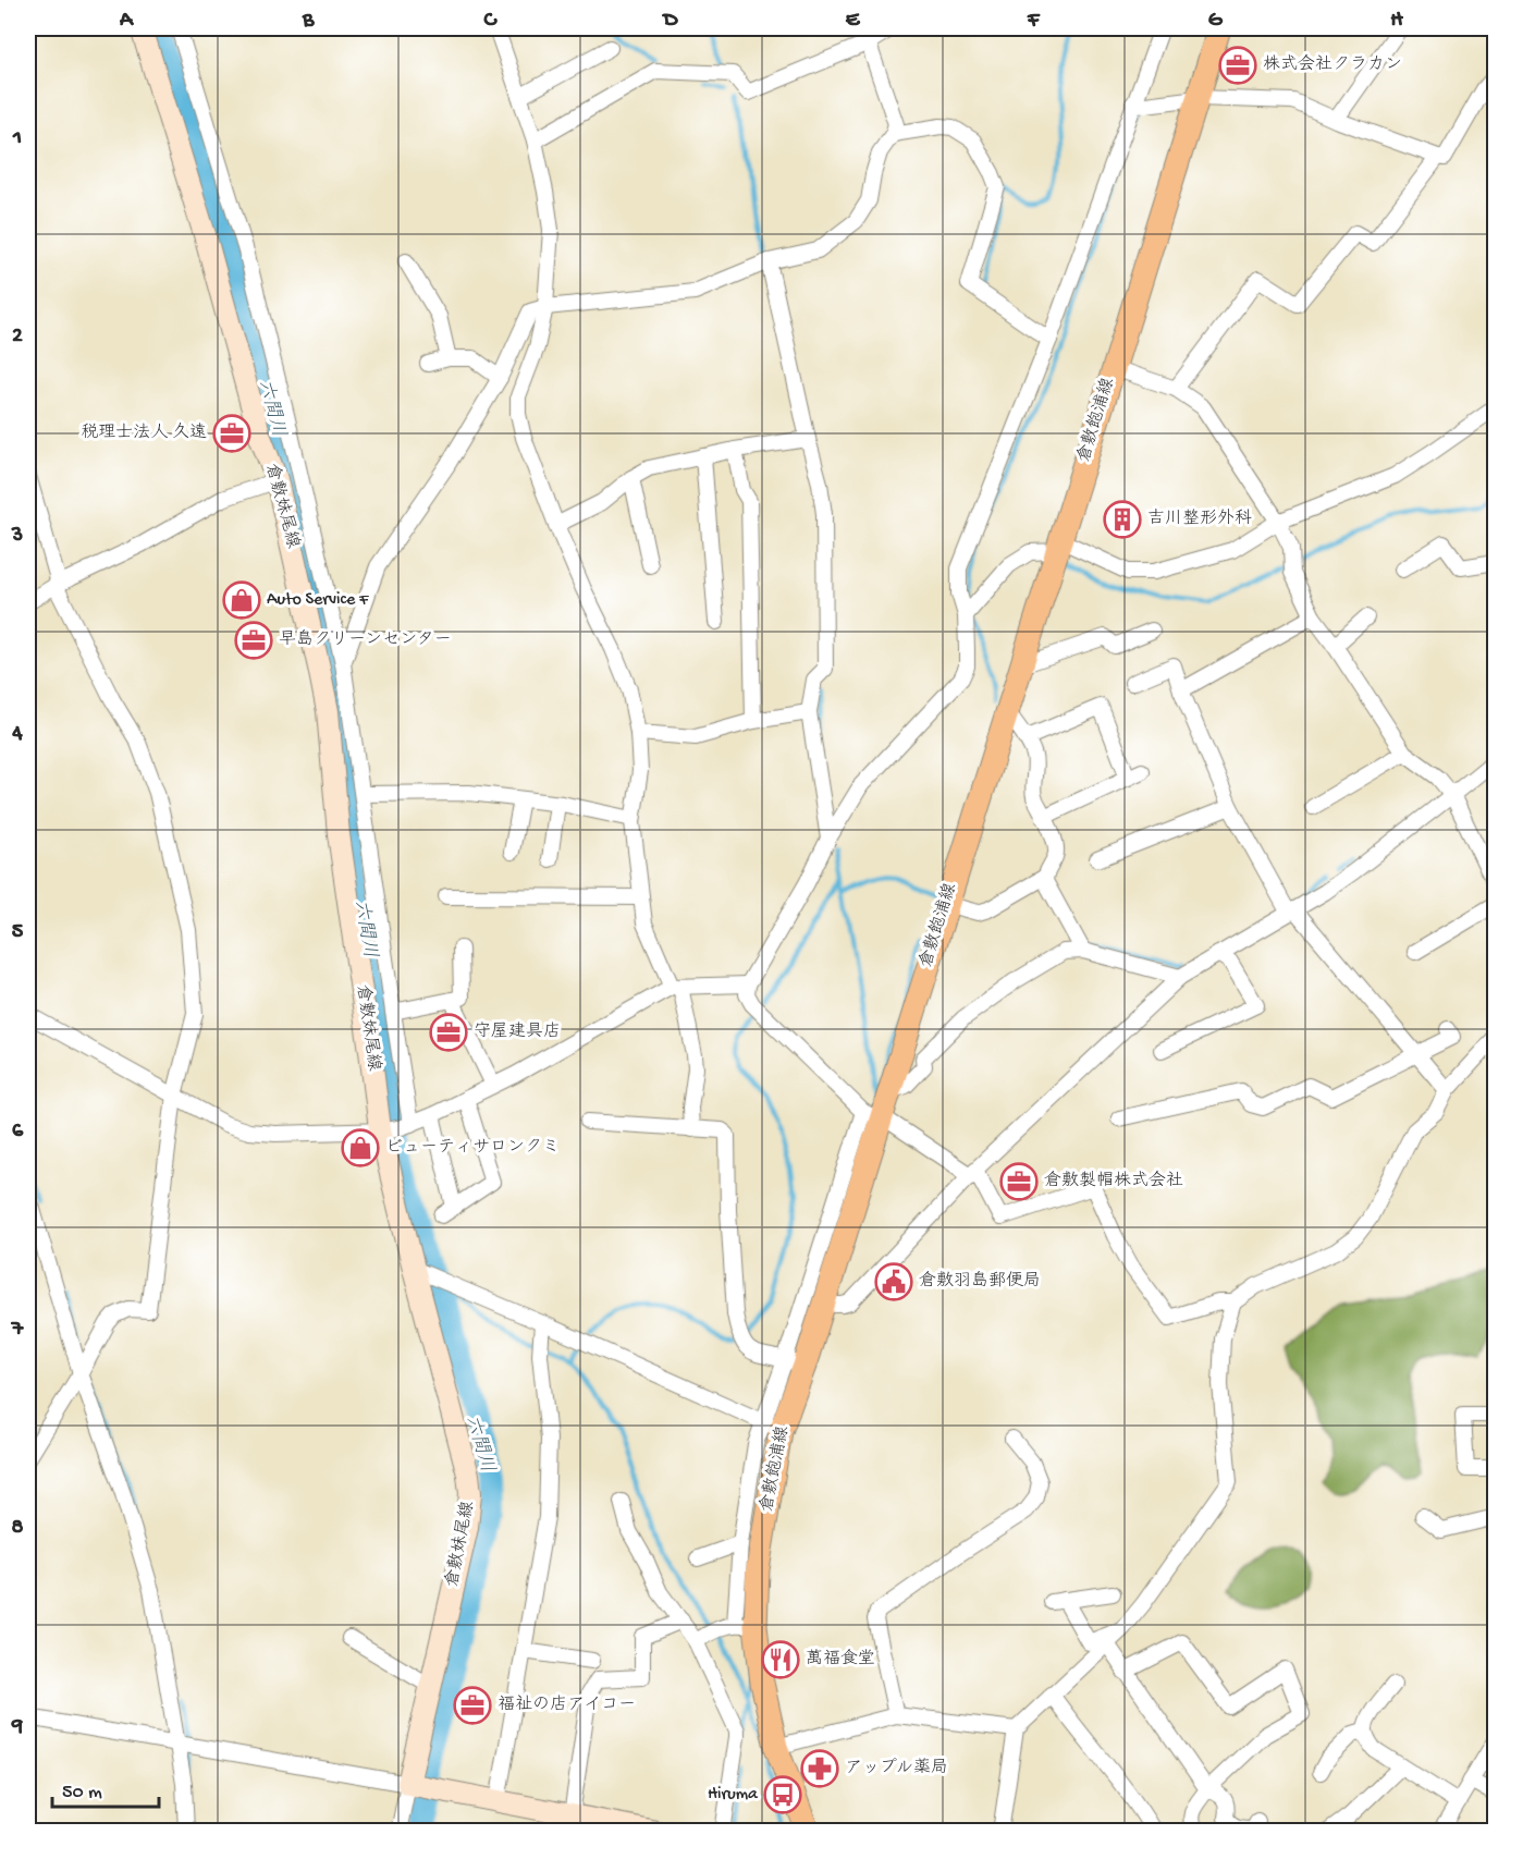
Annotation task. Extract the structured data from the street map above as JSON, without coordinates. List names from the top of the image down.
{
  "streets": {
    "main road": ["倉敷飽浦線", "倉敷妹尾線"]
  },
  "water": ["六間川"],
  "places": {
    "office": [
      "株式会社クラカン",
      "税理士法人 久遠",
      "早島クリーンセンター",
      "守屋建具店",
      "倉敷製帽株式会社",
      "福祉の店アイコー"
    ],
    "building": ["吉川整形外科"],
    "shop": ["Auto Service F", "ビューティサロンクミ"],
    "public building": ["倉敷羽島郵便局"],
    "restaurant": ["萬福食堂"],
    "pharmacy": ["アップル薬局"],
    "bus stop": ["Hiruma"]
  },
  "scale_bar": "50 m",
  "grid": {
    "columns": [
      "A",
      "B",
      "C",
      "D",
      "E",
      "F",
      "G",
      "H"
    ],
    "rows": [
      "1",
      "2",
      "3",
      "4",
      "5",
      "6",
      "7",
      "8",
      "9"
    ]
  }
}
